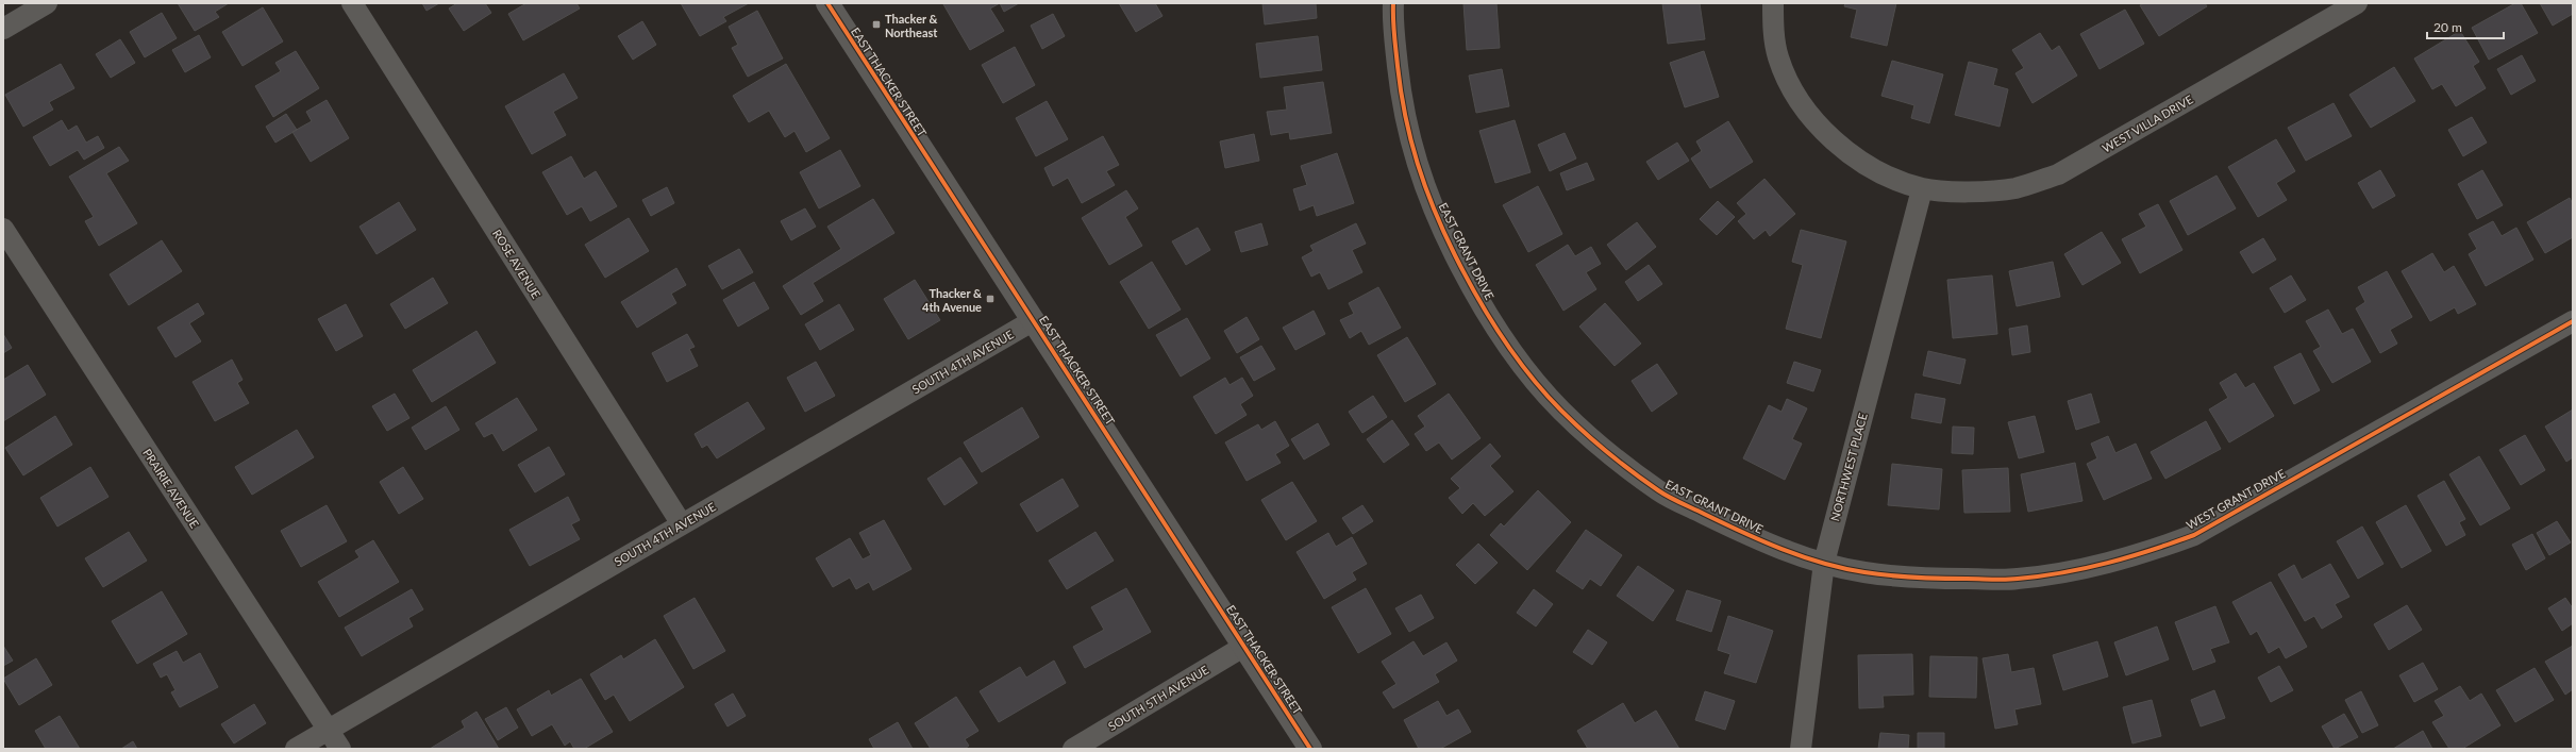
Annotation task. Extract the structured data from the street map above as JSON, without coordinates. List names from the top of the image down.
{
  "streets": {
    "street": [
      "EAST THACKER STREET",
      "WEST VILLA DRIVE",
      "EAST GRANT DRIVE",
      "ROSE AVENUE",
      "SOUTH 4TH AVENUE",
      "NORTHWEST PLACE",
      "PRAIRIE AVENUE",
      "WEST GRANT DRIVE",
      "SOUTH 5TH AVENUE"
    ]
  },
  "crossings": [
    ["EAST THACKER STREET", "SOUTH 4TH AVENUE"],
    ["EAST THACKER STREET", "SOUTH 5TH AVENUE"],
    ["WEST VILLA DRIVE", "NORTHWEST PLACE"],
    ["EAST GRANT DRIVE", "NORTHWEST PLACE"],
    ["EAST GRANT DRIVE", "WEST GRANT DRIVE"],
    ["ROSE AVENUE", "SOUTH 4TH AVENUE"],
    ["SOUTH 4TH AVENUE", "PRAIRIE AVENUE"],
    ["NORTHWEST PLACE", "WEST GRANT DRIVE"]
  ],
  "places": {
    "transit": ["Thacker & Northeast", "Thacker & 4th Avenue"]
  },
  "scale_bar": "20 m"
}
